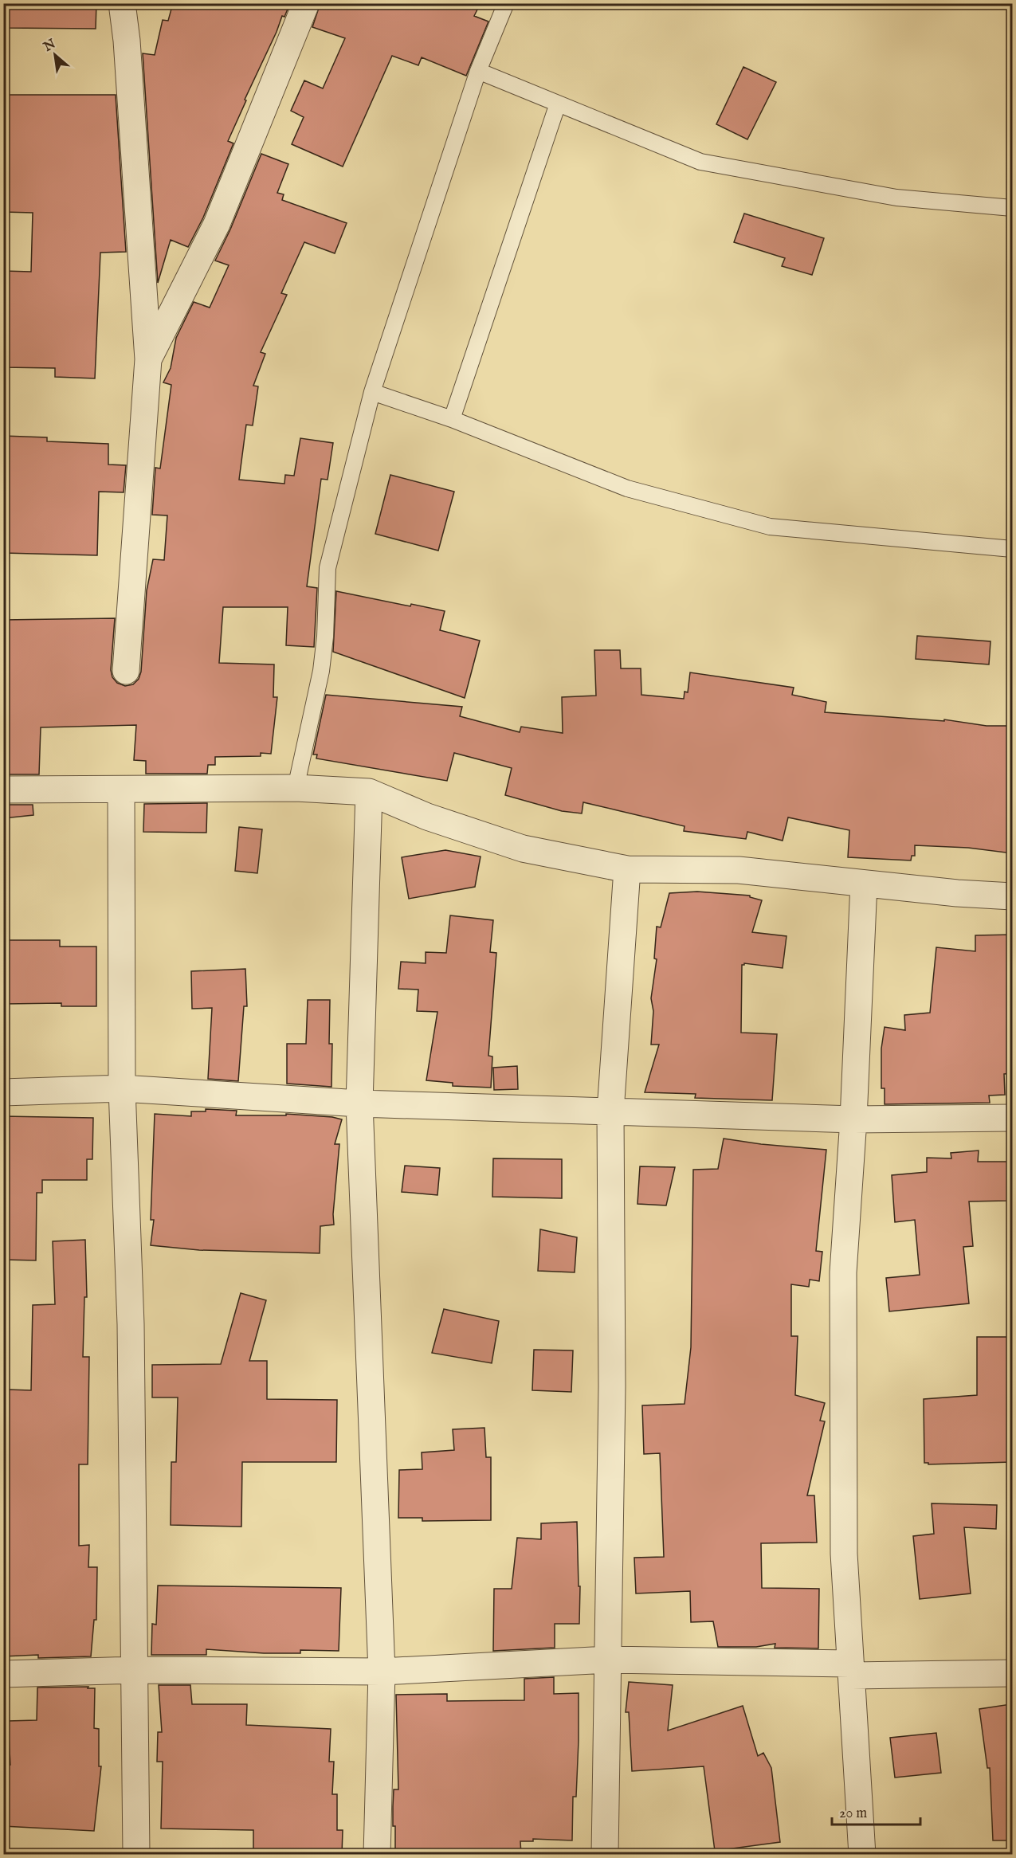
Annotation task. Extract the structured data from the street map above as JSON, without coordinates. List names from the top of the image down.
{
  "scale_bar": "20 m",
  "north": "top left"
}
